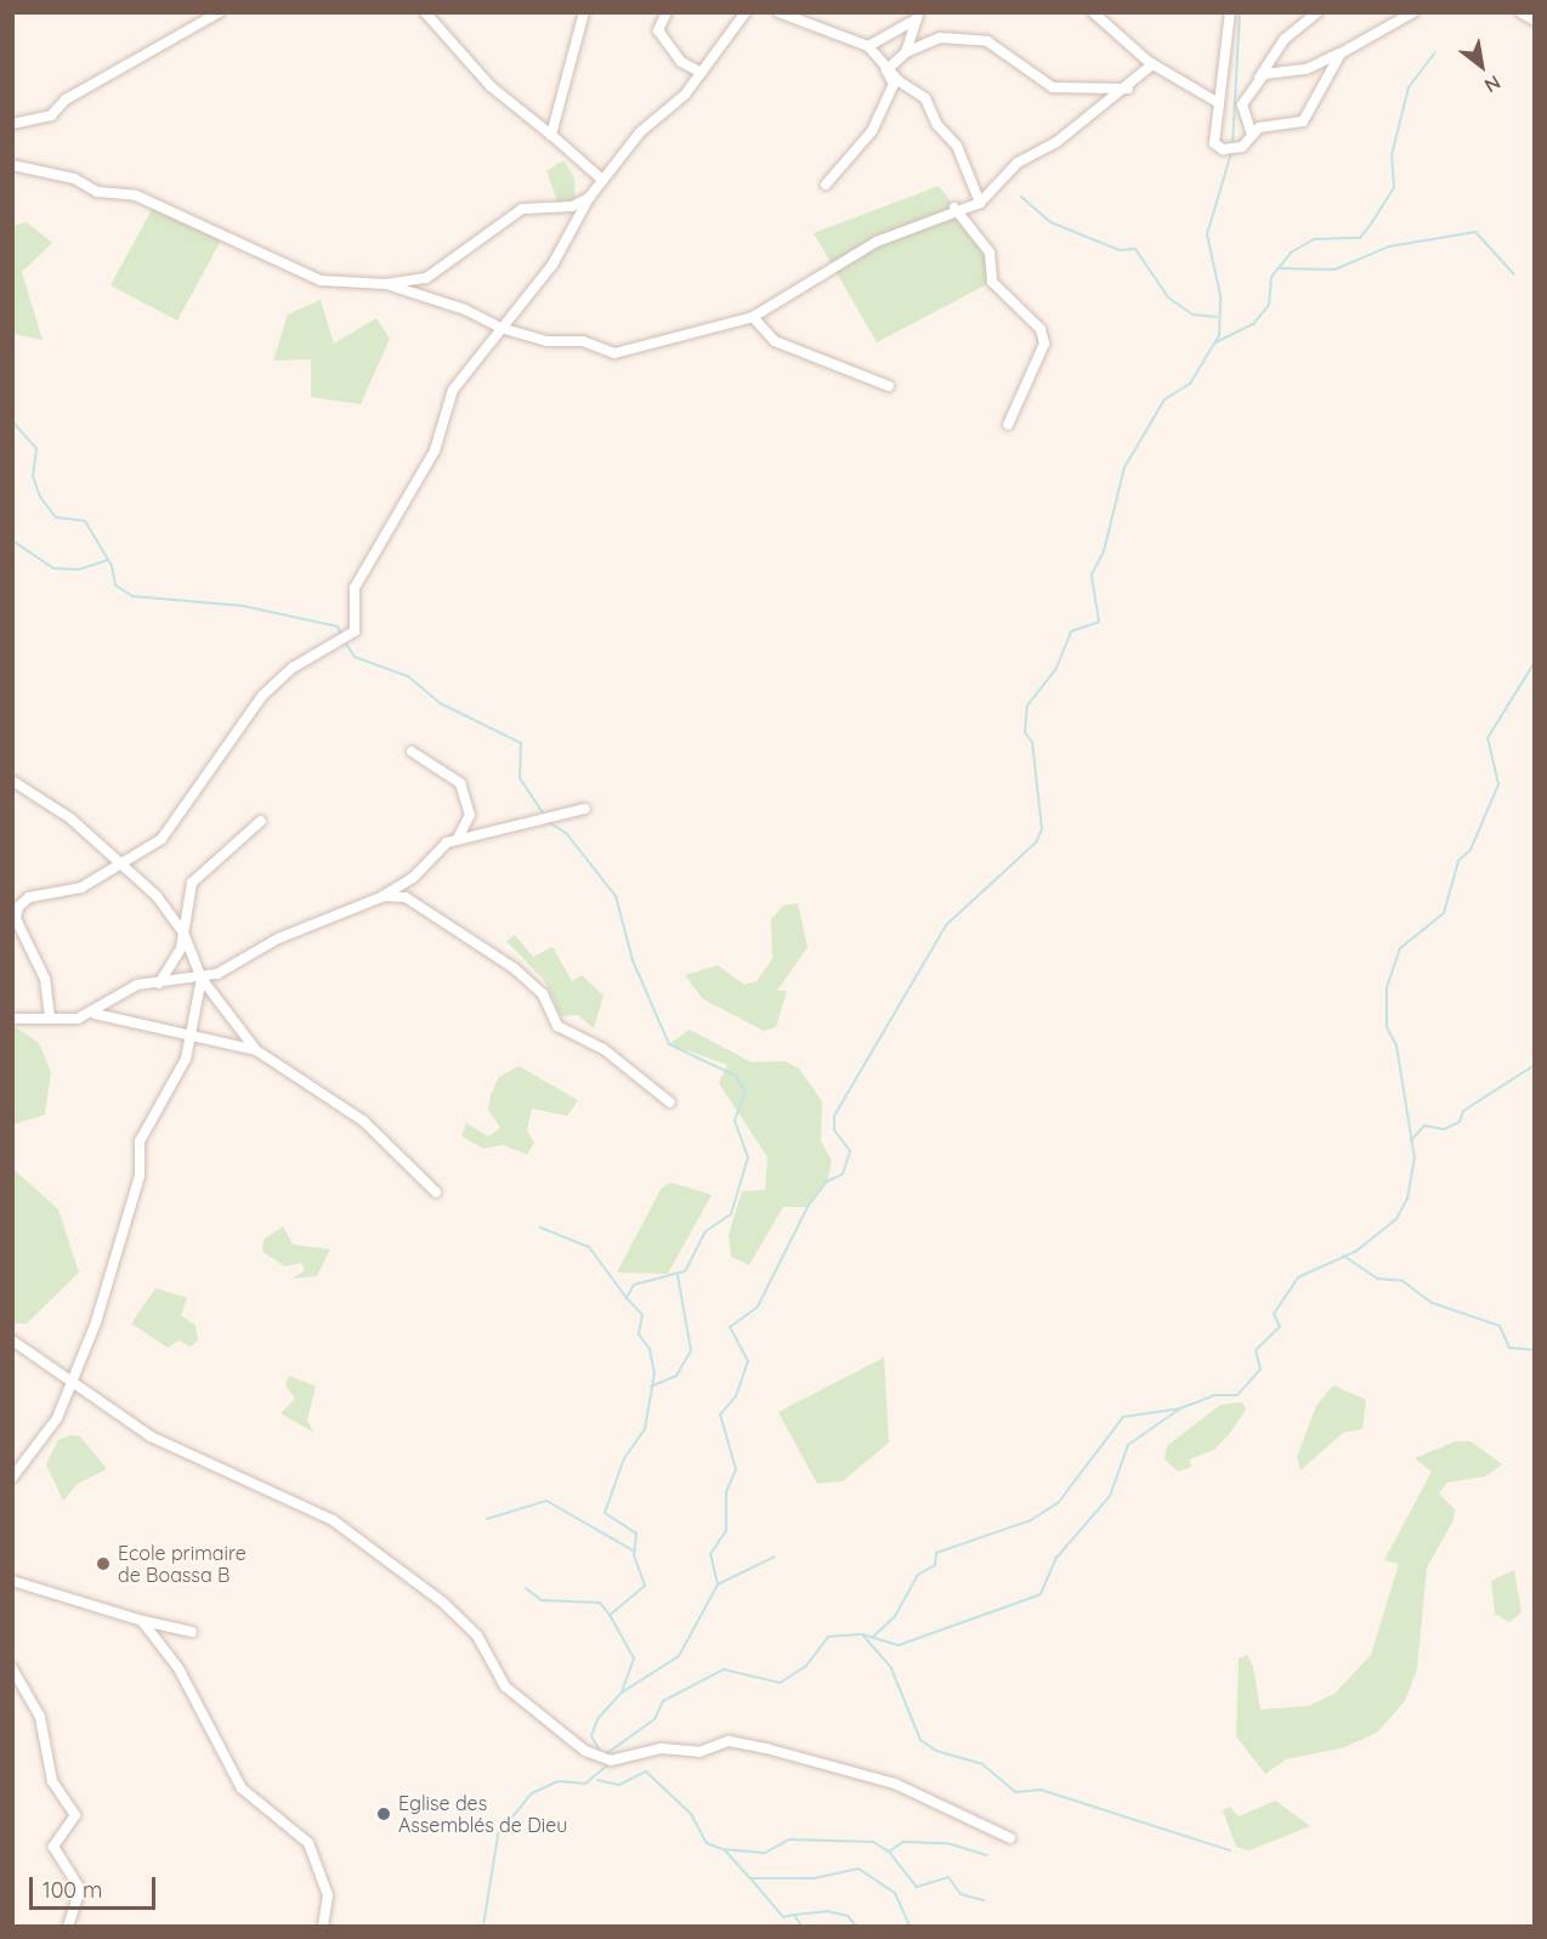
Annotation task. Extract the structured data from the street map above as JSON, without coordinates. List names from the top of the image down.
{
  "places": ["Ecole primaire de Boassa B", "Eglise des Assemblés de Dieu"],
  "scale_bar": "100 m",
  "north": "bottom right"
}
